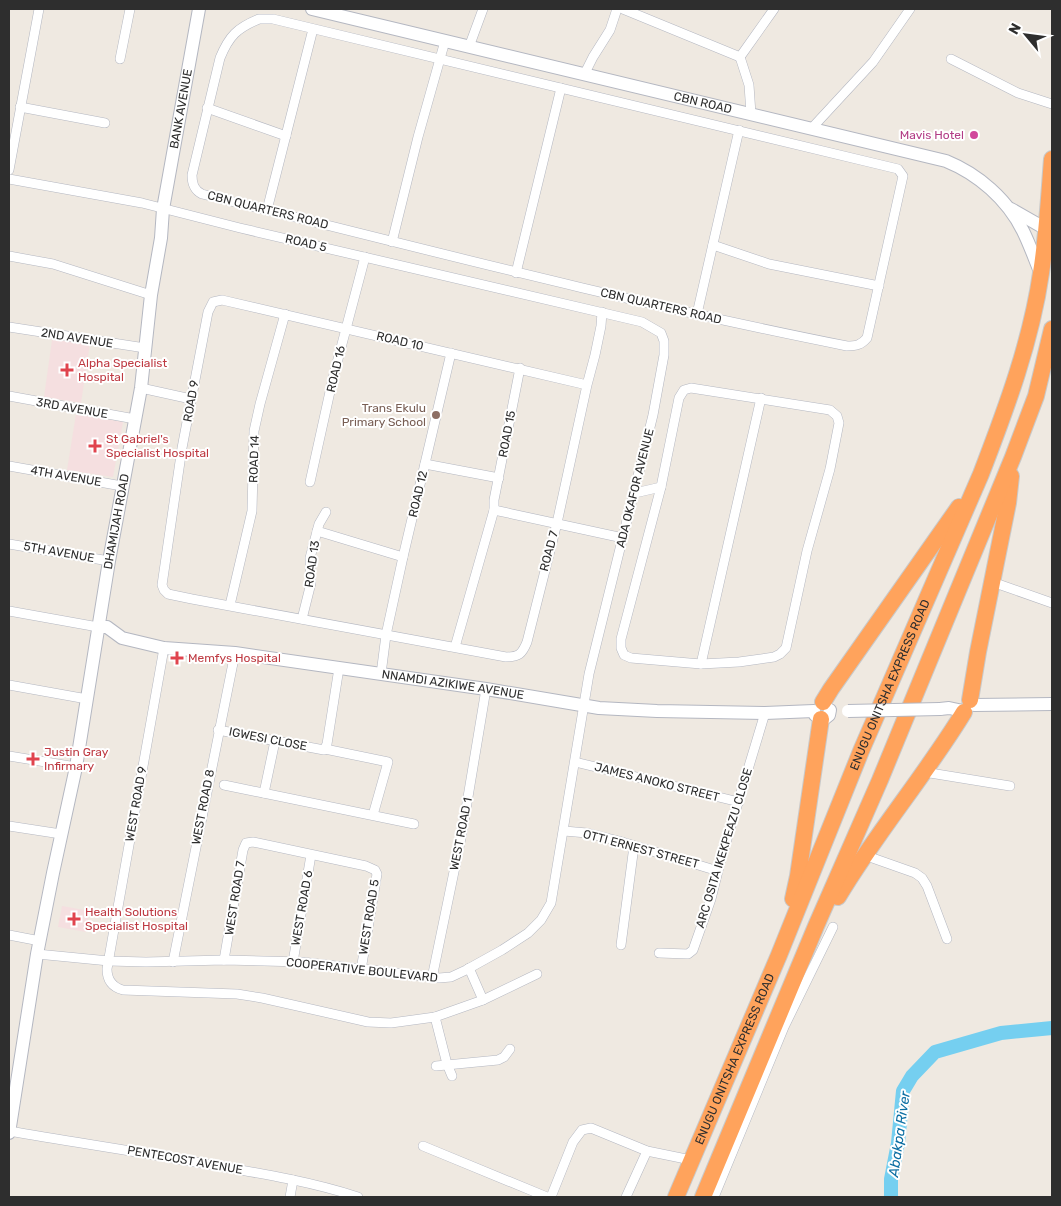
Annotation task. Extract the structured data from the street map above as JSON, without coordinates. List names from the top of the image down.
{
  "streets": {
    "highway": ["ENUGU ONITSHA EXPRESS ROAD"],
    "main road": [
      "CBN ROAD",
      "BANK AVENUE",
      "DHAMIJAH ROAD",
      "NNAMDI AZIKIWE AVENUE"
    ],
    "street": [
      "CBN QUARTERS ROAD",
      "ROAD 5",
      "2ND AVENUE",
      "ROAD 10",
      "ROAD 16",
      "ROAD 9",
      "3RD AVENUE",
      "ROAD 15",
      "ROAD 14",
      "4TH AVENUE",
      "ADA OKAFOR AVENUE",
      "ROAD 12",
      "ROAD 7",
      "5TH AVENUE",
      "ROAD 13",
      "IGWESI CLOSE",
      "JAMES ANOKO STREET",
      "WEST ROAD 9",
      "WEST ROAD 8",
      "WEST ROAD 1",
      "ARC OSITA IKEKPEAZU CLOSE",
      "OTTI ERNEST STREET",
      "WEST ROAD 7",
      "WEST ROAD 6",
      "WEST ROAD 5",
      "COOPERATIVE BOULEVARD",
      "PENTECOST AVENUE"
    ]
  },
  "crossings": [
    ["CBN ROAD", "ENUGU ONITSHA EXPRESS ROAD"],
    ["BANK AVENUE", "ROAD 5"],
    ["BANK AVENUE", "DHAMIJAH ROAD"],
    ["ROAD 5", "ROAD 16"],
    ["ROAD 5", "ADA OKAFOR AVENUE"],
    ["ROAD 5", "DHAMIJAH ROAD"],
    ["ROAD 5", "ROAD 7"],
    ["2ND AVENUE", "DHAMIJAH ROAD"],
    ["ROAD 10", "ROAD 16"],
    ["ROAD 10", "ROAD 9"],
    ["ROAD 10", "ROAD 15"],
    ["ROAD 10", "ROAD 14"],
    ["ROAD 10", "ROAD 12"],
    ["ROAD 10", "ROAD 7"],
    ["ROAD 9", "ROAD 7"],
    ["3RD AVENUE", "DHAMIJAH ROAD"],
    ["ROAD 15", "ROAD 7"],
    ["ROAD 14", "ROAD 7"],
    ["4TH AVENUE", "DHAMIJAH ROAD"],
    ["ADA OKAFOR AVENUE", "ROAD 7"],
    ["ADA OKAFOR AVENUE", "NNAMDI AZIKIWE AVENUE"],
    ["ADA OKAFOR AVENUE", "COOPERATIVE BOULEVARD"],
    ["ROAD 12", "ROAD 7"],
    ["ROAD 12", "NNAMDI AZIKIWE AVENUE"],
    ["DHAMIJAH ROAD", "5TH AVENUE"],
    ["DHAMIJAH ROAD", "NNAMDI AZIKIWE AVENUE"],
    ["DHAMIJAH ROAD", "COOPERATIVE BOULEVARD"],
    ["DHAMIJAH ROAD", "PENTECOST AVENUE"],
    ["ROAD 7", "ROAD 13"],
    ["NNAMDI AZIKIWE AVENUE", "IGWESI CLOSE"],
    ["NNAMDI AZIKIWE AVENUE", "WEST ROAD 9"],
    ["NNAMDI AZIKIWE AVENUE", "WEST ROAD 8"],
    ["NNAMDI AZIKIWE AVENUE", "WEST ROAD 1"],
    ["NNAMDI AZIKIWE AVENUE", "ARC OSITA IKEKPEAZU CLOSE"],
    ["NNAMDI AZIKIWE AVENUE", "COOPERATIVE BOULEVARD"],
    ["IGWESI CLOSE", "WEST ROAD 8"],
    ["JAMES ANOKO STREET", "ARC OSITA IKEKPEAZU CLOSE"],
    ["JAMES ANOKO STREET", "COOPERATIVE BOULEVARD"],
    ["WEST ROAD 9", "COOPERATIVE BOULEVARD"],
    ["WEST ROAD 8", "COOPERATIVE BOULEVARD"],
    ["WEST ROAD 1", "COOPERATIVE BOULEVARD"],
    ["ARC OSITA IKEKPEAZU CLOSE", "OTTI ERNEST STREET"],
    ["OTTI ERNEST STREET", "COOPERATIVE BOULEVARD"],
    ["WEST ROAD 7", "WEST ROAD 6"],
    ["WEST ROAD 7", "WEST ROAD 5"],
    ["WEST ROAD 7", "COOPERATIVE BOULEVARD"],
    ["WEST ROAD 6", "WEST ROAD 5"],
    ["WEST ROAD 6", "COOPERATIVE BOULEVARD"],
    ["WEST ROAD 5", "COOPERATIVE BOULEVARD"]
  ],
  "water": ["Abakpa River"],
  "places": {
    "other": ["Mavis Hotel", "Trans Ekulu Primary School"],
    "health": [
      "Alpha Specialist Hospital",
      "St Gabriel's Specialist Hospital",
      "Memfys Hospital",
      "Justin Gray Infirmary",
      "Health Solutions Specialist Hospital"
    ]
  },
  "north": "top left"
}
